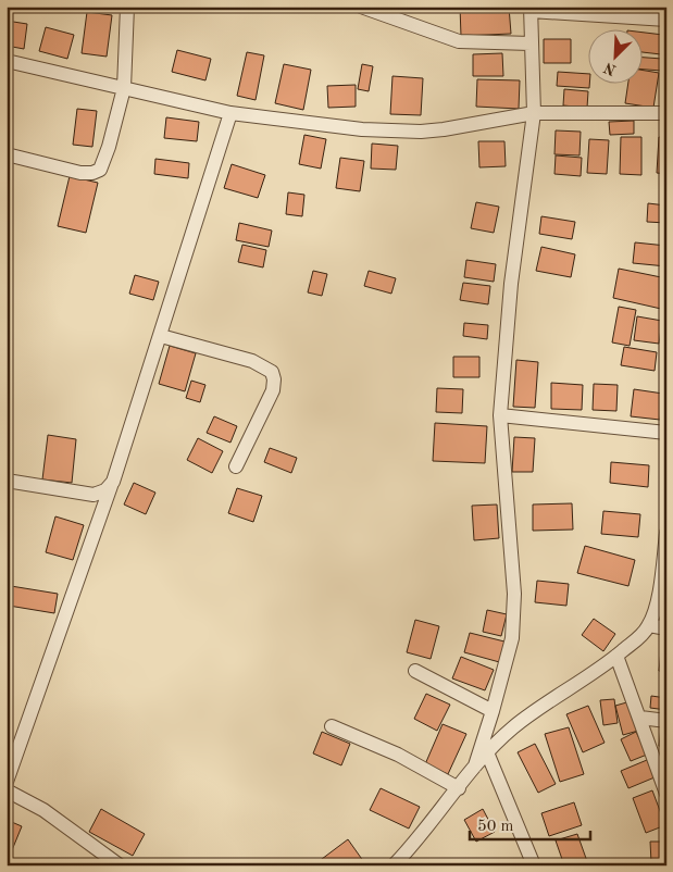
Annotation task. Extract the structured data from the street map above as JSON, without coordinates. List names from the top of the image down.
{
  "scale_bar": "50 m",
  "north": "bottom left"
}
